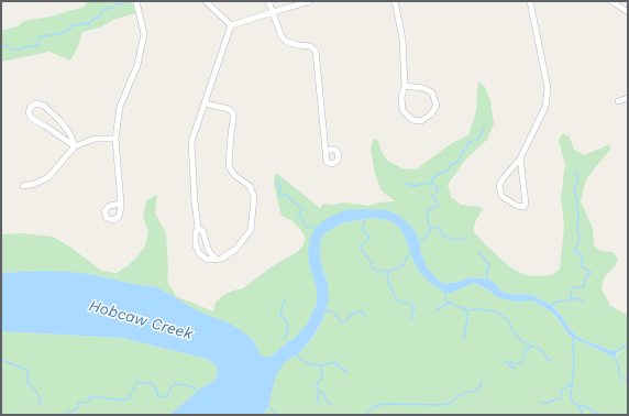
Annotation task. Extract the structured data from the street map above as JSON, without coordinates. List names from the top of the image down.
{
  "water": ["Hobcaw Creek"]
}
